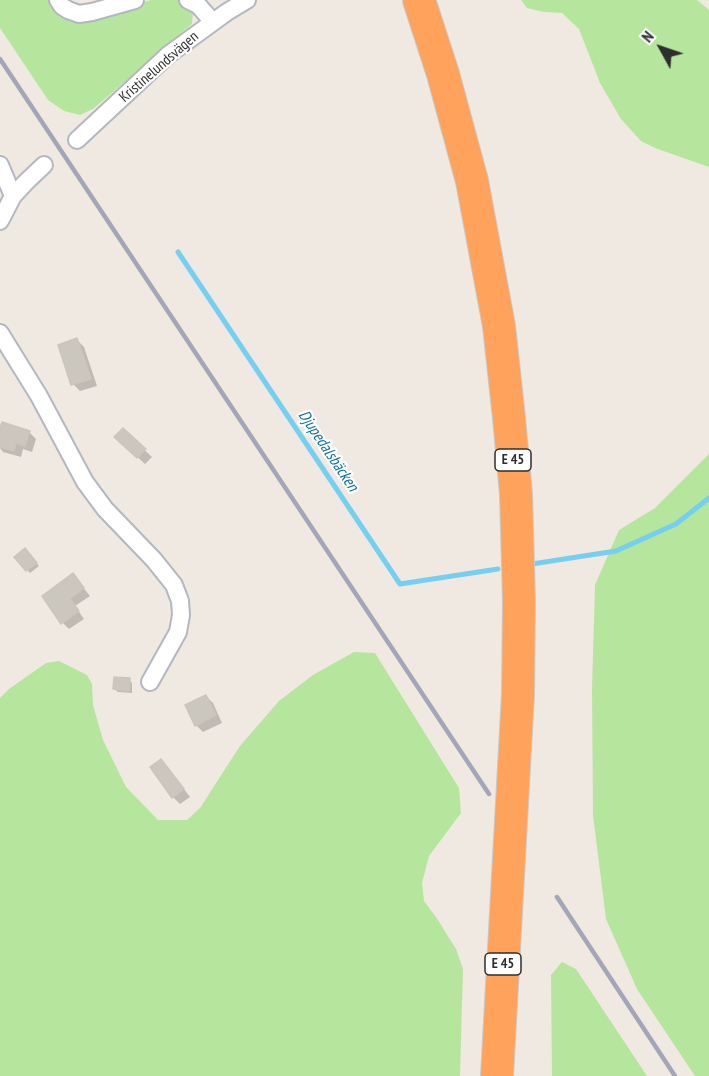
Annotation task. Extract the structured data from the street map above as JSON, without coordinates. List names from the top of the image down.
{
  "streets": {
    "highway": ["E 45"],
    "street": ["Kristinelundsvägen"]
  },
  "water": ["Djupedalsbäcken"],
  "north": "top left"
}
